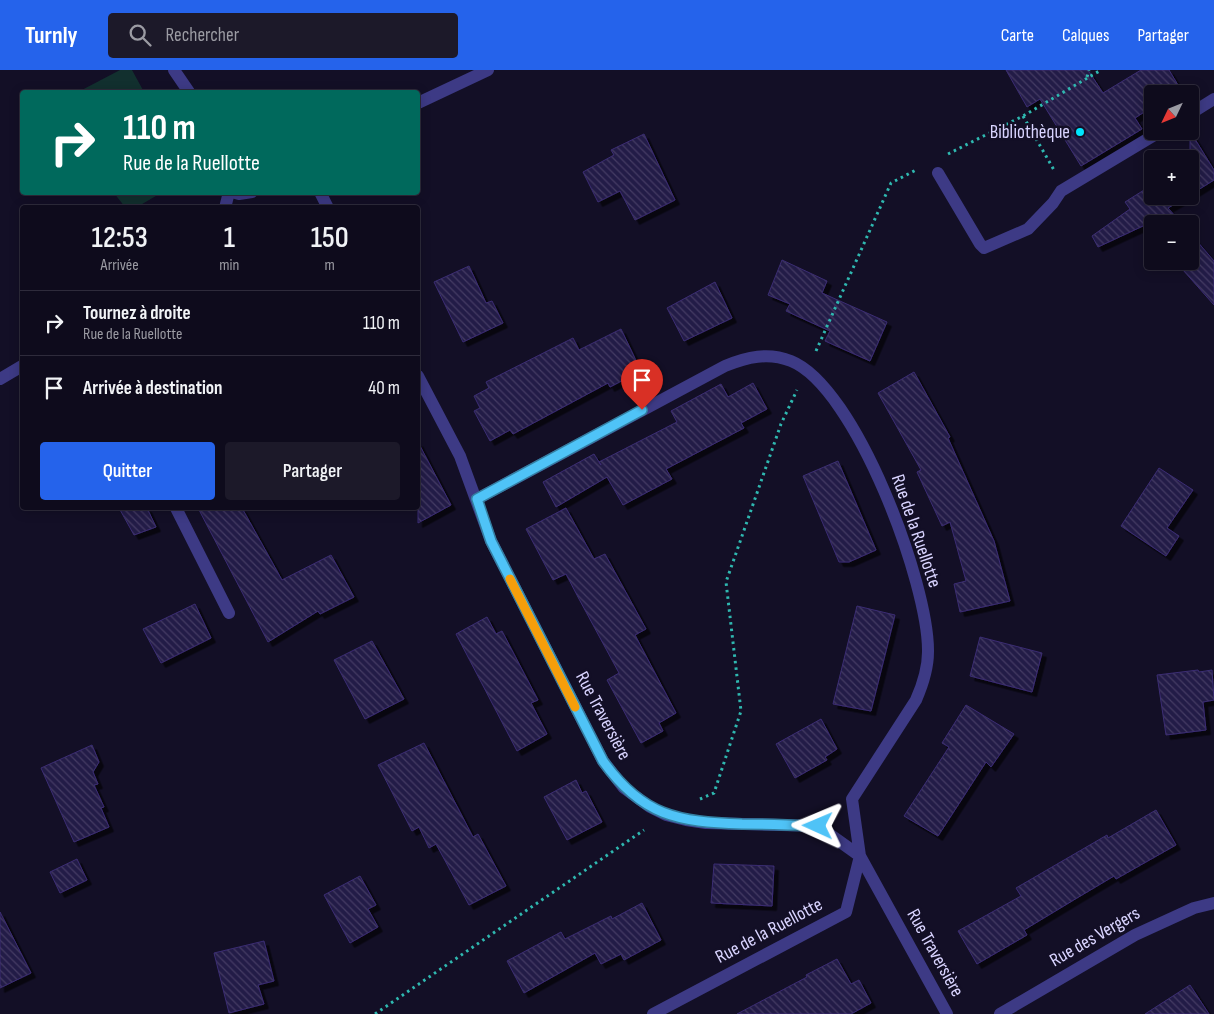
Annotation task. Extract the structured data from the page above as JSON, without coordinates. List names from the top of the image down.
{
  "streets": {
    "street": ["Rue de la Ruellotte", "Rue Traversière", "Rue des Vergers"]
  },
  "crossings": [
    ["Rue de la Ruellotte", "Rue Traversière"]
  ],
  "places": ["Bibliothèque"],
  "north": "bottom left",
  "page": {
    "header": "Turnly",
    "search": "Rechercher",
    "nav": ["Carte", "Calques", "Partager"],
    "map_buttons": ["+", "−"],
    "turn": ["110 m", "Rue de la Ruellotte"],
    "eta": [
      "12:53",
      "Arrivée",
      "1",
      "min",
      "150",
      "m"
    ],
    "list": [
      {
        "name": "Tournez à droite",
        "note": "Rue de la Ruellotte",
        "value": "110 m"
      },
      {
        "name": "Arrivée à destination",
        "value": "40 m"
      }
    ],
    "buttons": ["Quitter", "Partager"]
  }
}
